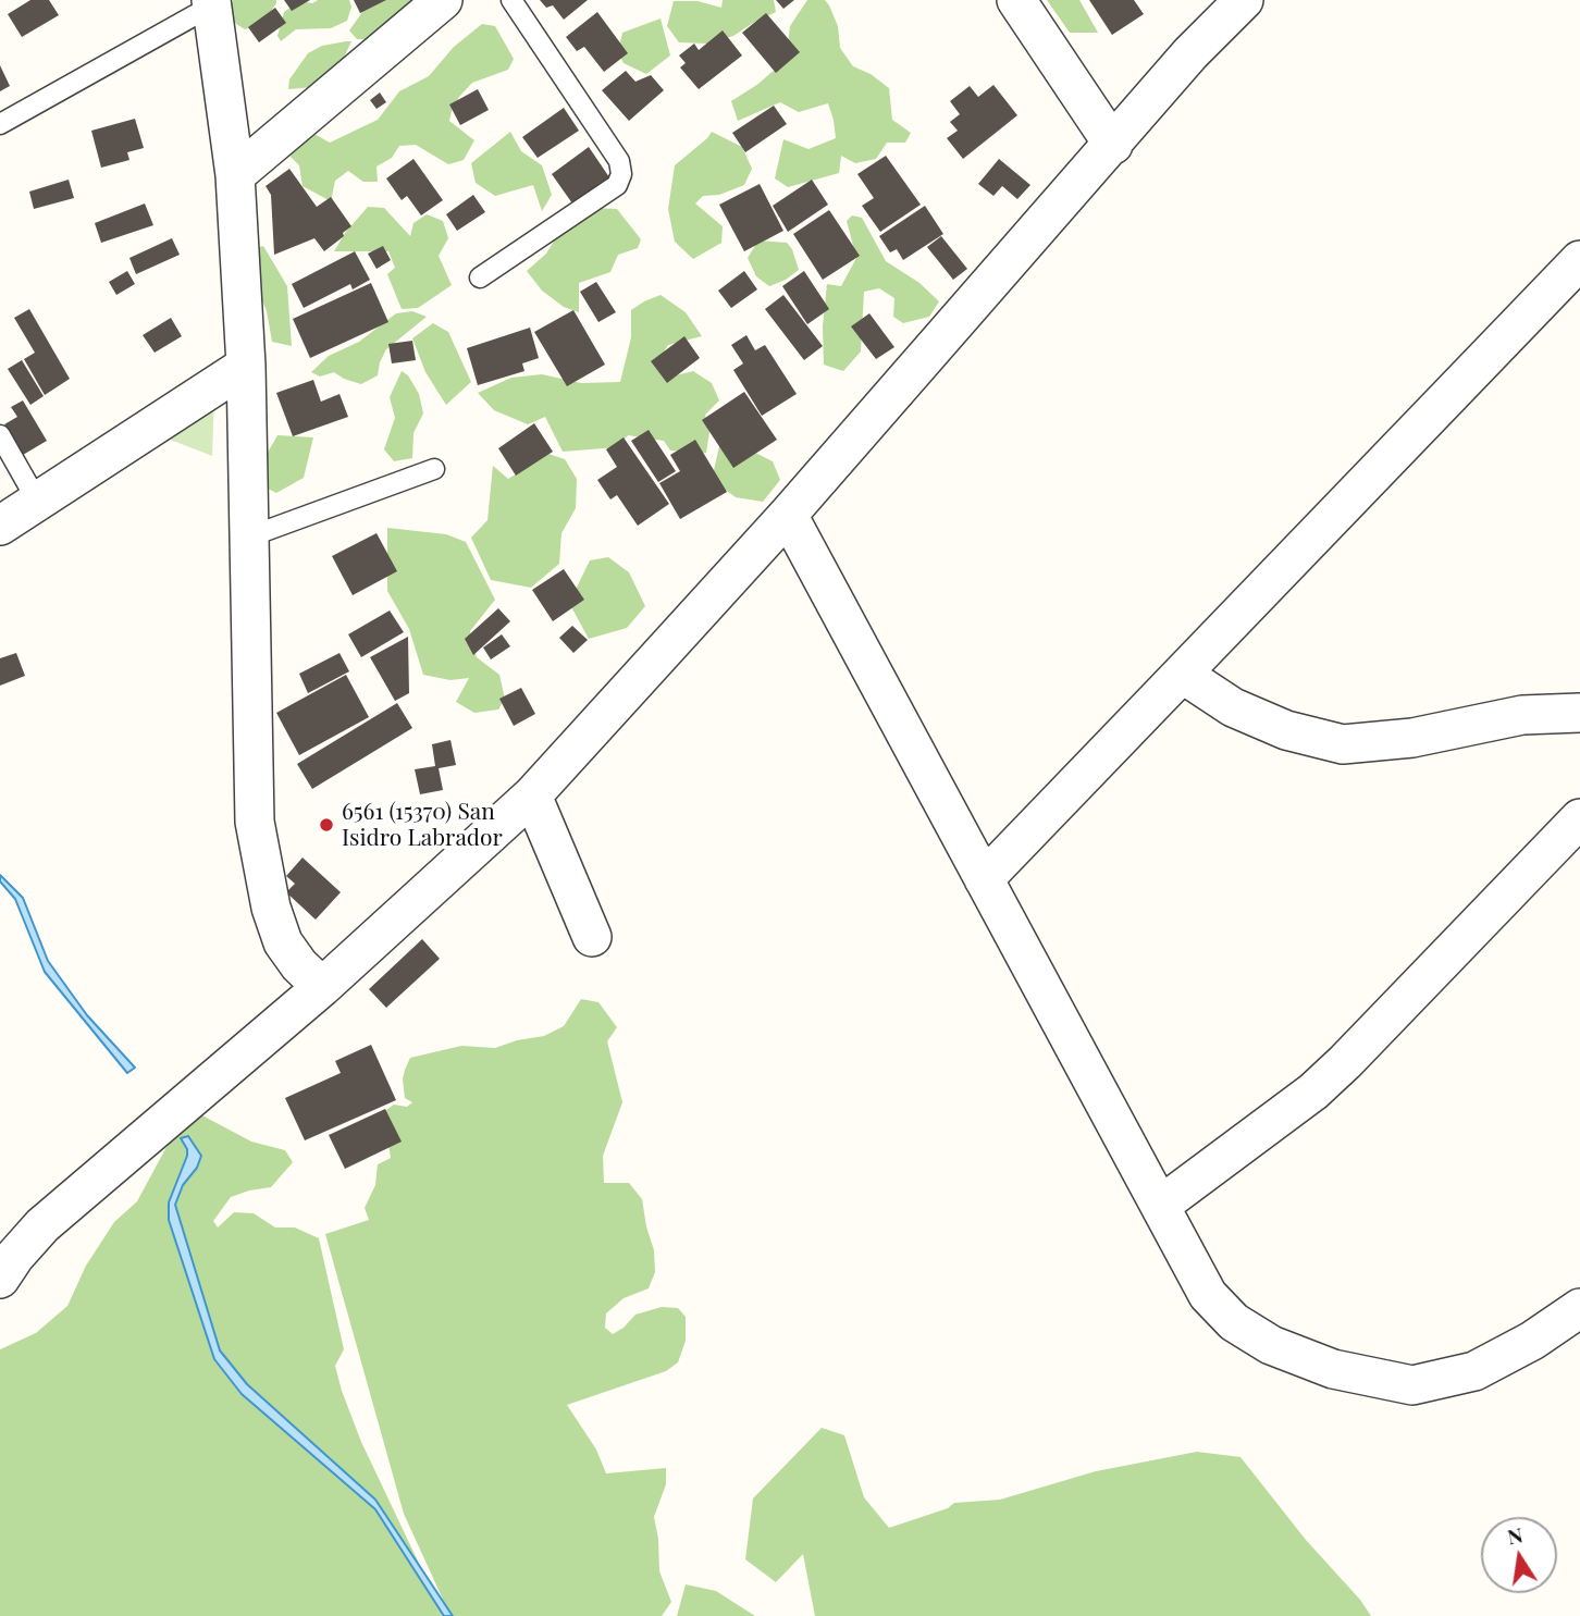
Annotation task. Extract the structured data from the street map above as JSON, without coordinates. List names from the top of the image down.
{
  "places": ["6561 (15370) San Isidro Labrador"],
  "north": "top"
}
